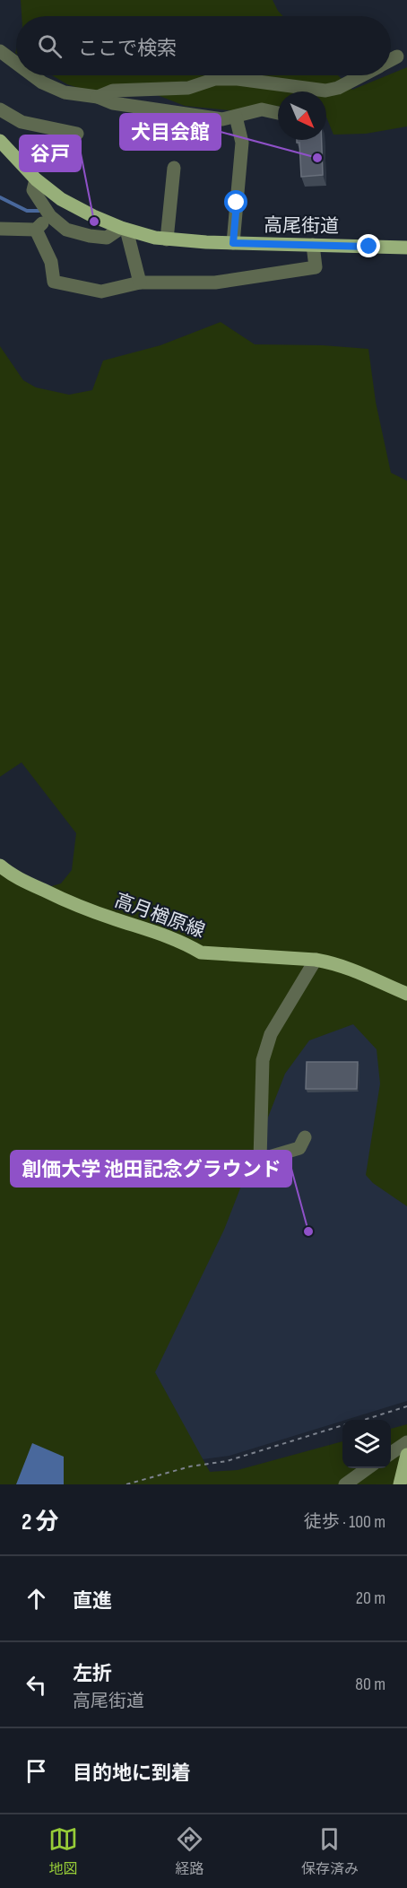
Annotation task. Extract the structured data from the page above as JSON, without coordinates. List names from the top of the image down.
{
  "streets": {
    "main road": ["高尾街道", "高月楢原線"]
  },
  "places": ["犬目会館", "谷戸", "創価大学 池田記念グラウンド"],
  "north": "bottom right",
  "page": {
    "search": "ここで検索",
    "heading": ["2 分", "徒歩 · 100 m"],
    "list": [
      ["直進", "20 m"],
      ["左折", "高尾街道", "80 m"],
      "目的地に到着"
    ],
    "nav": ["地図", "経路", "保存済み"]
  }
}
